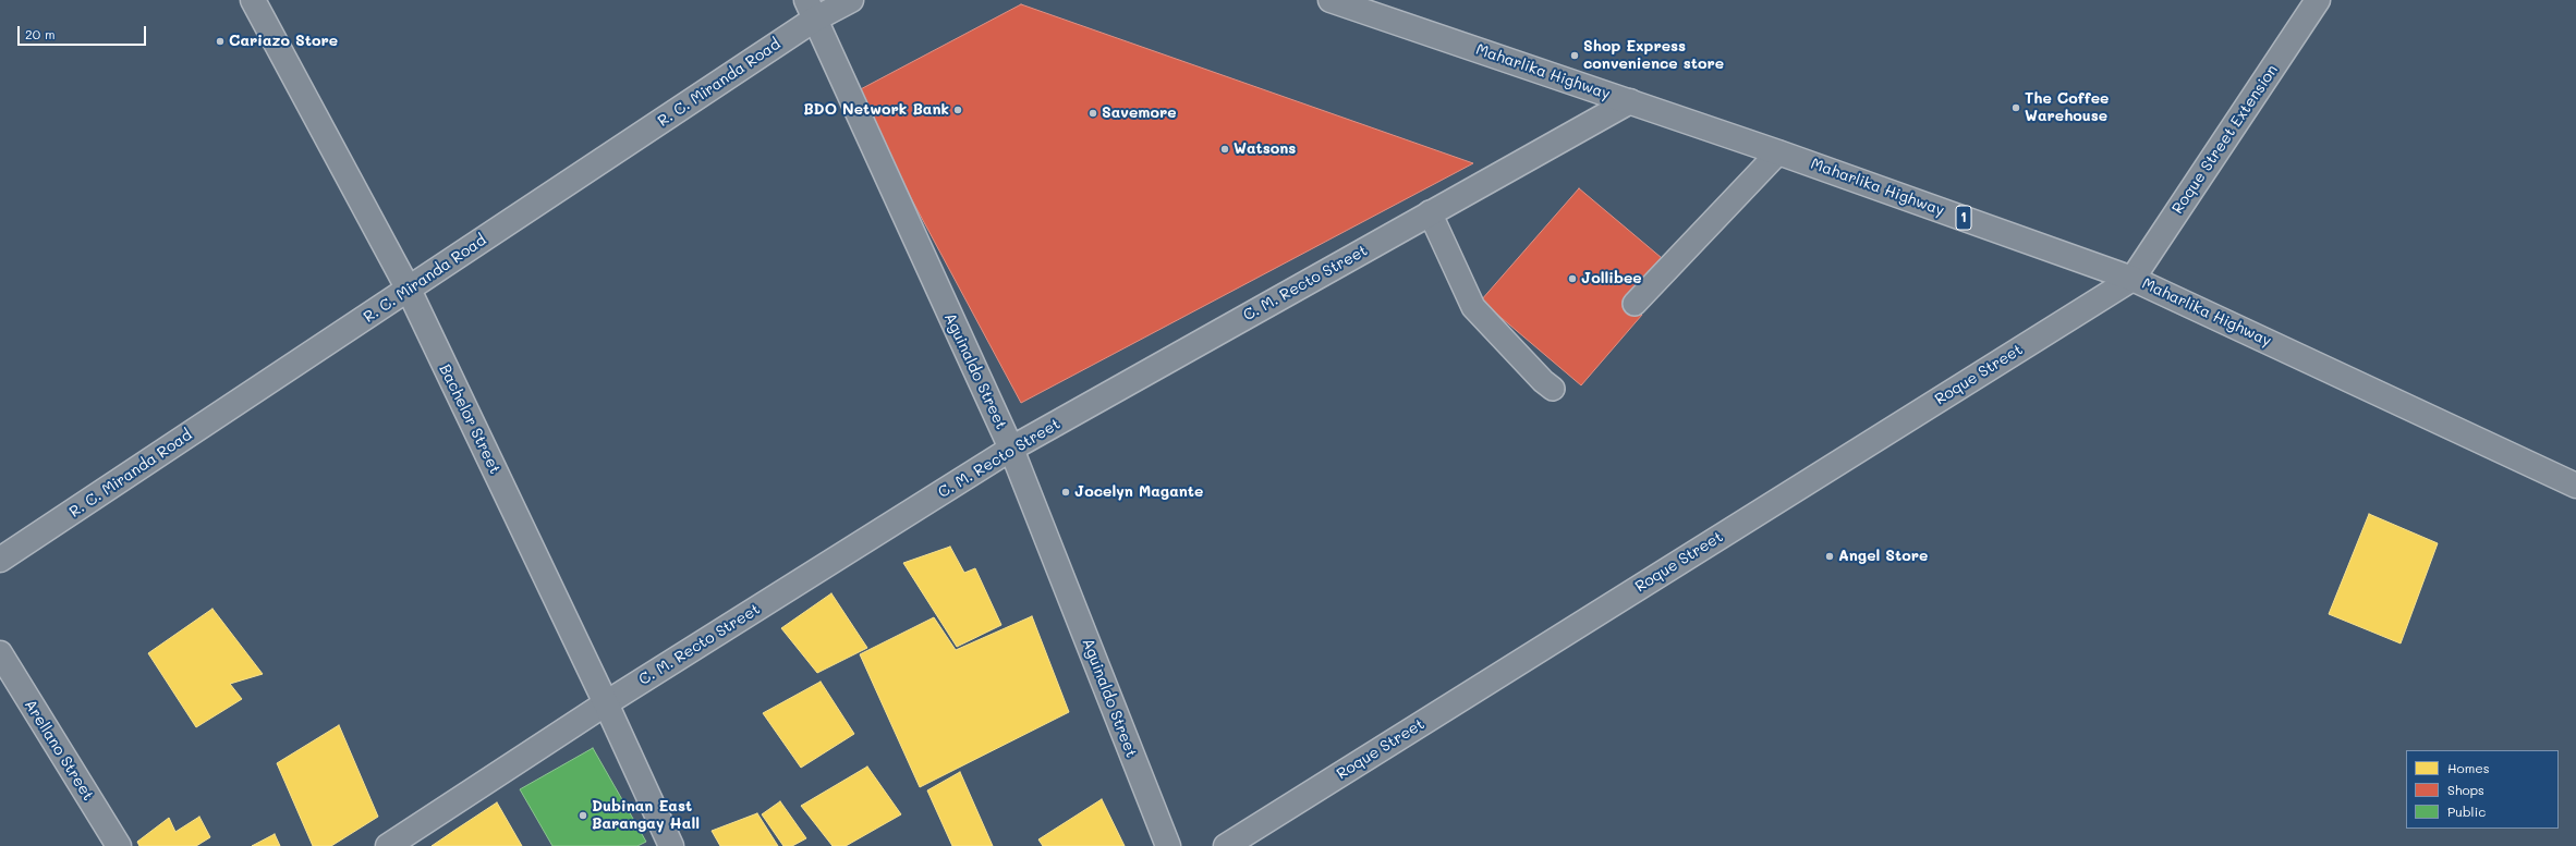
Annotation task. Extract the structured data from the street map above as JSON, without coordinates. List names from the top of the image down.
{
  "streets": {
    "street": [
      "Maharlika Highway",
      "R. C. Miranda Road",
      "Roque Street Extension",
      "1",
      "C. M. Recto Street",
      "Aguinaldo Street",
      "Roque Street",
      "Bachelor Street",
      "Arellano Street"
    ]
  },
  "crossings": [
    ["Maharlika Highway", "Roque Street Extension"],
    ["Maharlika Highway", "C. M. Recto Street"],
    ["Maharlika Highway", "Roque Street"],
    ["R. C. Miranda Road", "Aguinaldo Street"],
    ["R. C. Miranda Road", "Bachelor Street"],
    ["Roque Street Extension", "Roque Street"],
    ["C. M. Recto Street", "Aguinaldo Street"],
    ["C. M. Recto Street", "Bachelor Street"]
  ],
  "places": [
    "Cariazo Store",
    "Shop Express convenience store",
    "The Coffee Warehouse",
    "BDO Network Bank",
    "Savemore",
    "Watsons",
    "Jollibee",
    "Jocelyn Magante",
    "Angel Store",
    "Dubinan East Barangay Hall"
  ],
  "legend": ["Homes", "Shops", "Public"],
  "scale_bar": "20 m"
}
